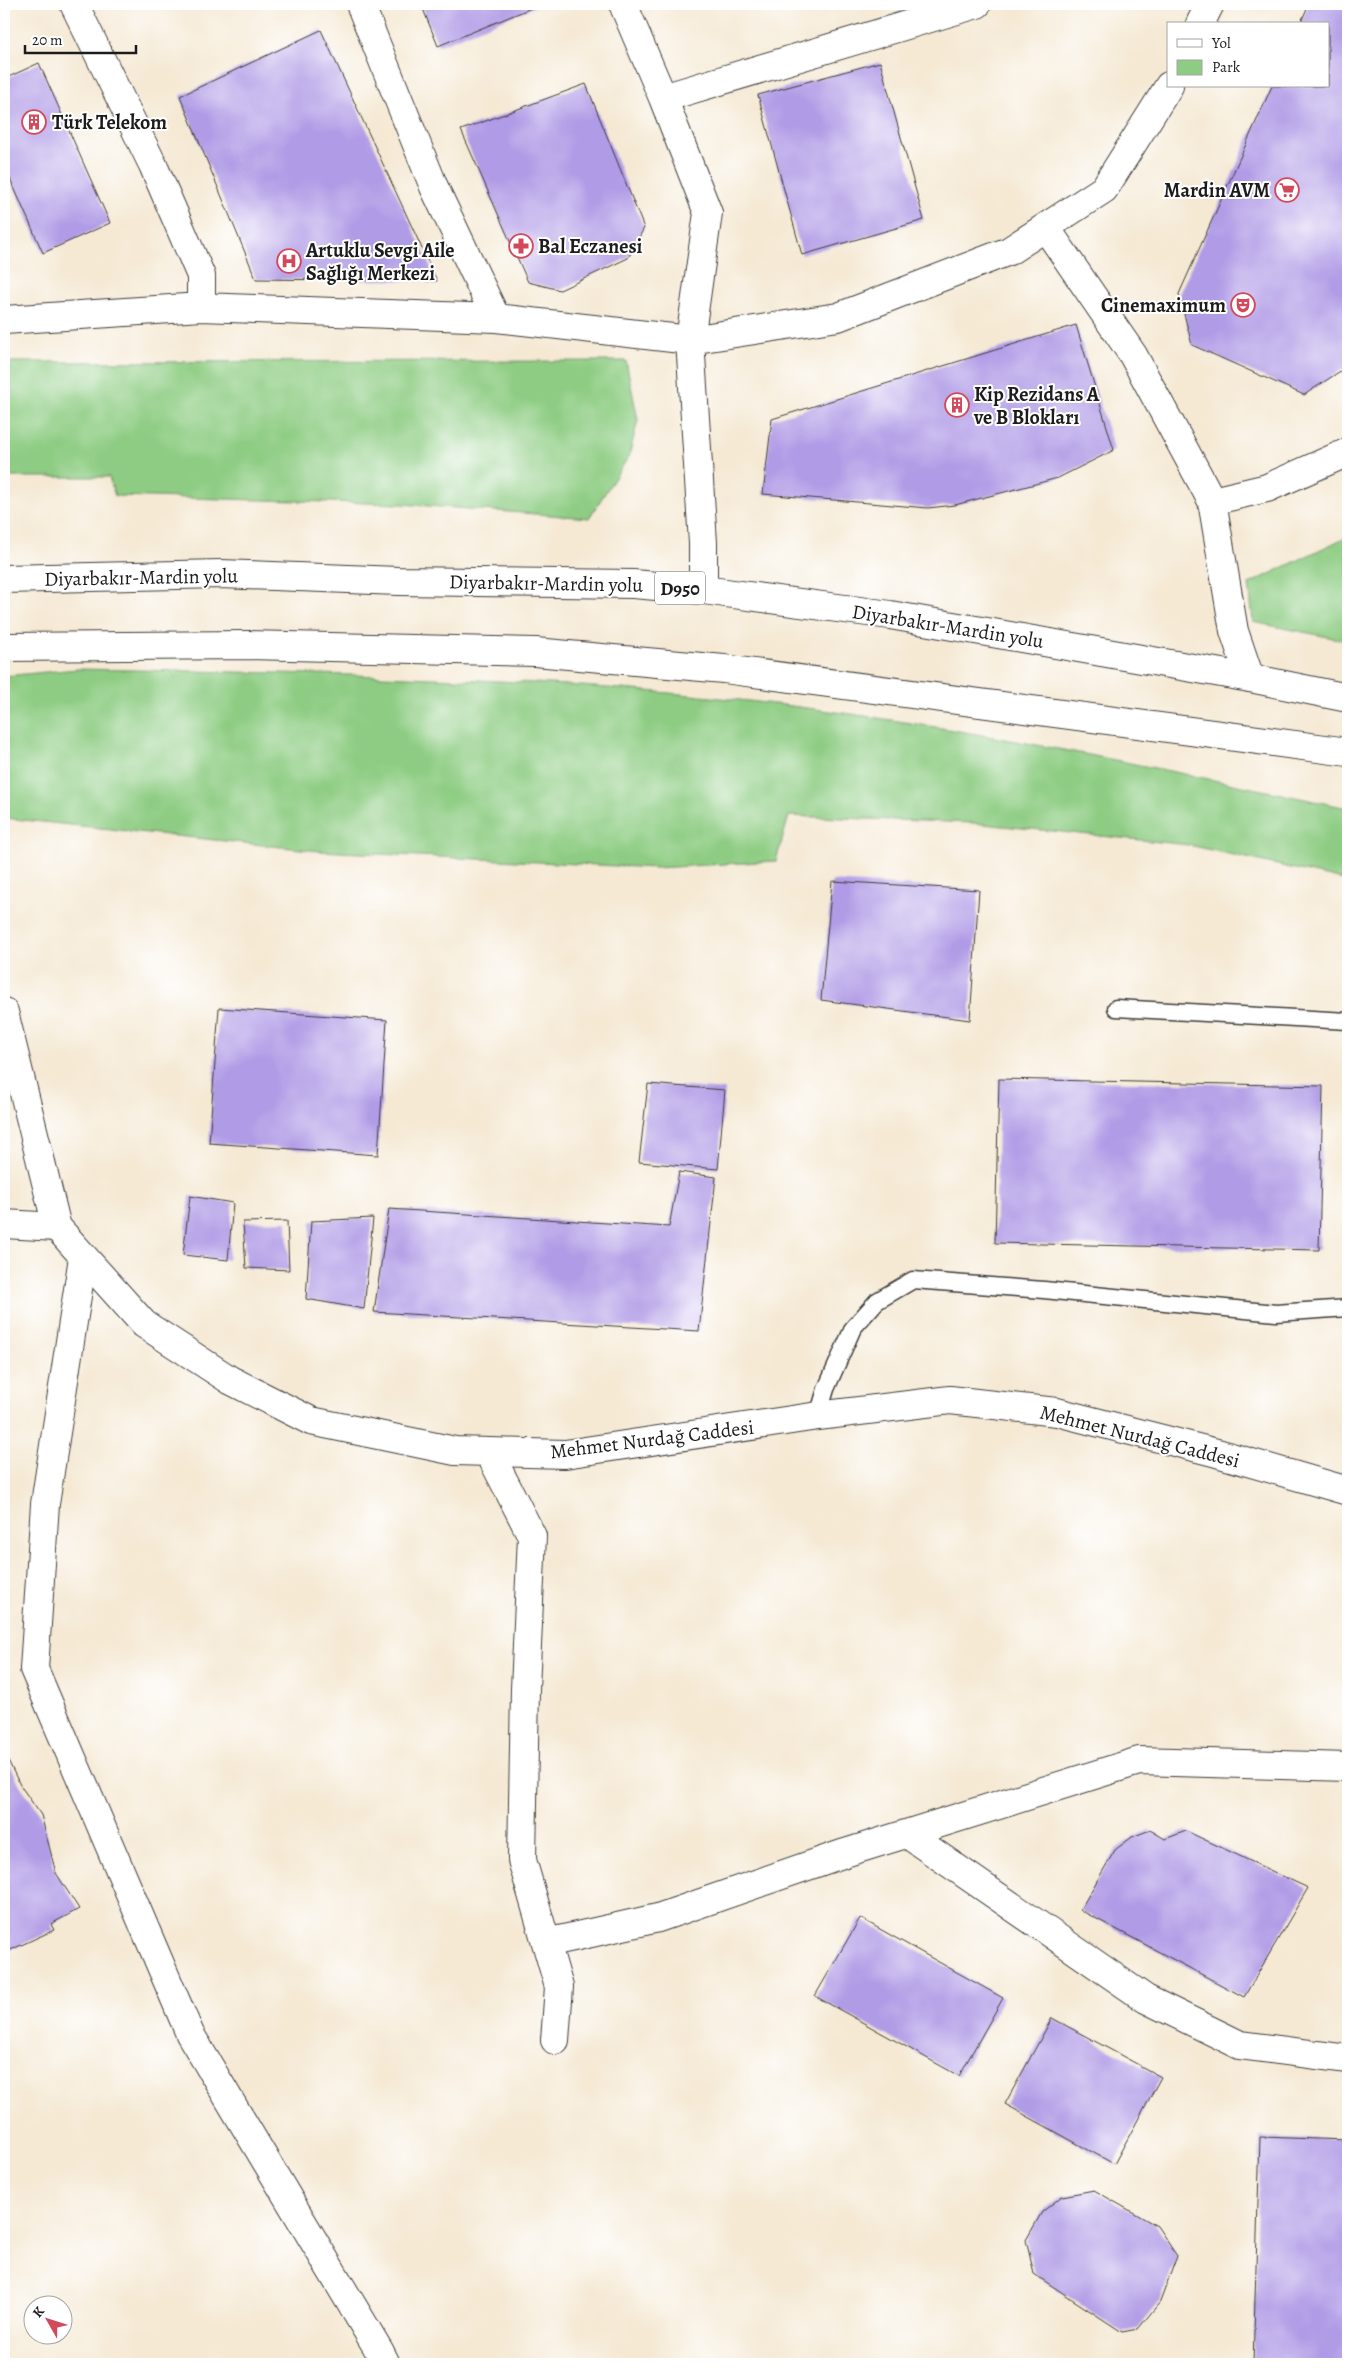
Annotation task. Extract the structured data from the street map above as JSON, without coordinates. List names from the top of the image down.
{
  "streets": {
    "main road": ["Diyarbakır-Mardin yolu", "D950", "Mehmet Nurdağ Caddesi"]
  },
  "places": {
    "building": ["Türk Telekom", "Kip Rezidans A ve B Blokları"],
    "supermarket": ["Mardin AVM"],
    "pharmacy": ["Bal Eczanesi"],
    "hospital": ["Artuklu Sevgi Aile Sağlığı Merkezi"],
    "theatre": ["Cinemaximum"]
  },
  "legend": ["Yol", "Park"],
  "scale_bar": "20 m",
  "north": "top left"
}
